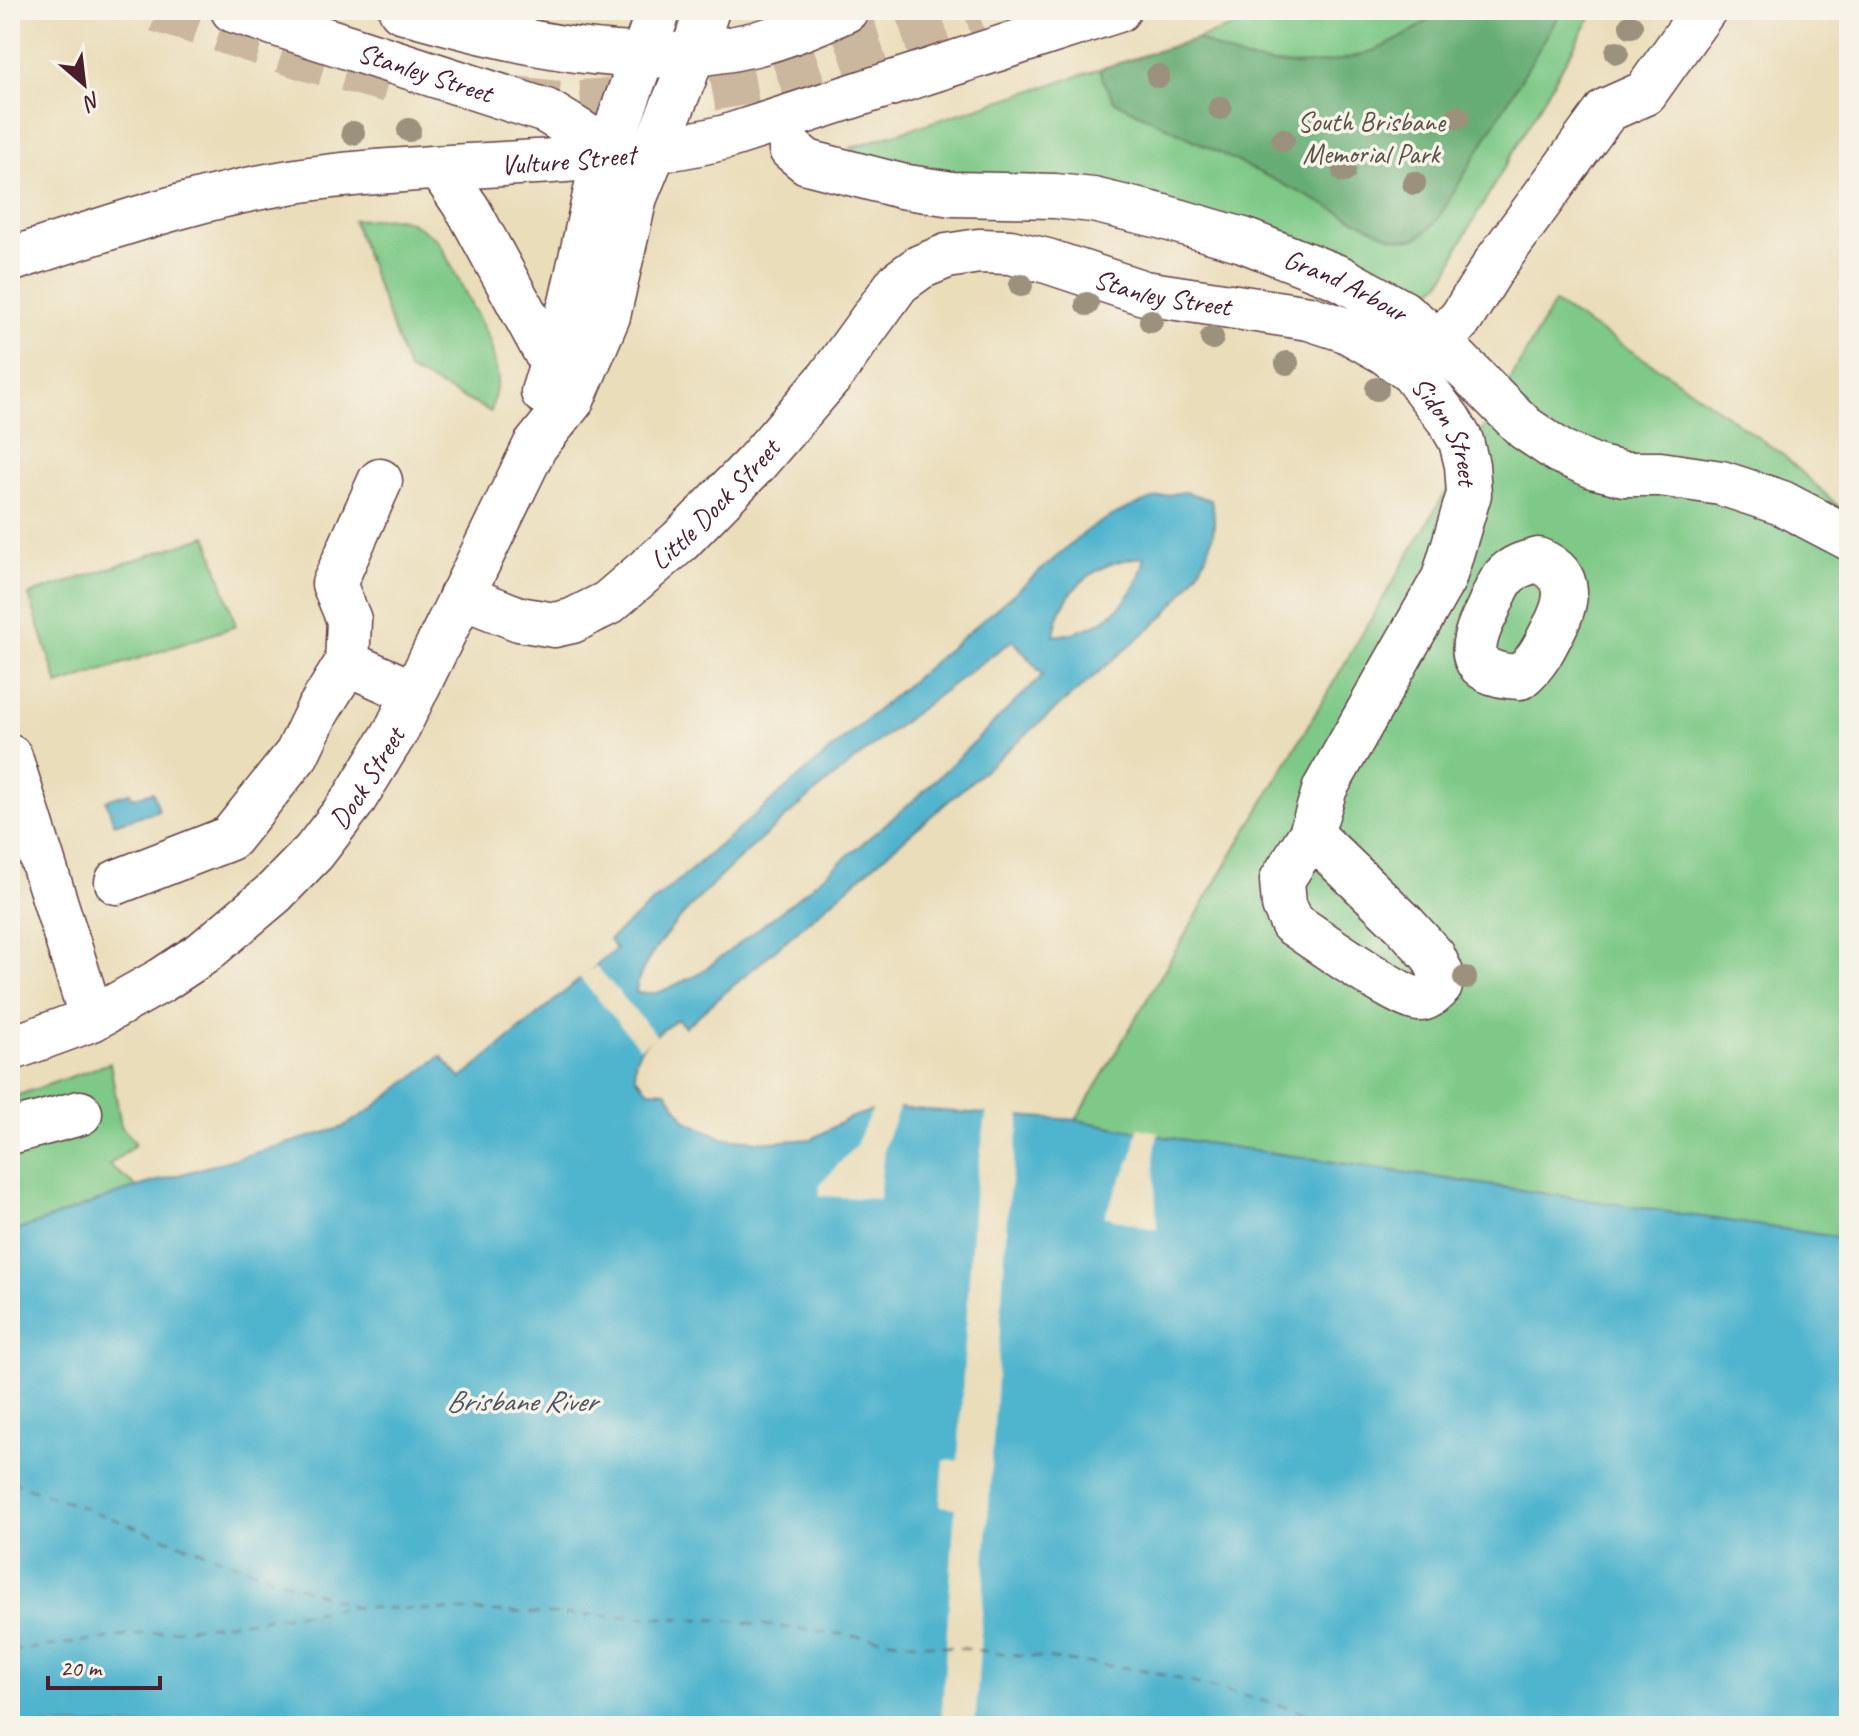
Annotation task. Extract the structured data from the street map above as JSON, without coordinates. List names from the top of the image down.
{
  "streets": {
    "street": [
      "Stanley Street",
      "Vulture Street",
      "Grand Arbour",
      "Sidon Street",
      "Little Dock Street",
      "Dock Street"
    ]
  },
  "crossings": [
    ["Stanley Street", "Vulture Street"],
    ["Stanley Street", "Grand Arbour"],
    ["Stanley Street", "Sidon Street"],
    ["Stanley Street", "Little Dock Street"],
    ["Stanley Street", "Dock Street"],
    ["Vulture Street", "Dock Street"],
    ["Grand Arbour", "Sidon Street"],
    ["Little Dock Street", "Dock Street"]
  ],
  "water": ["Brisbane River"],
  "parks": ["South Brisbane Memorial Park"],
  "scale_bar": "20 m",
  "north": "bottom right"
}
